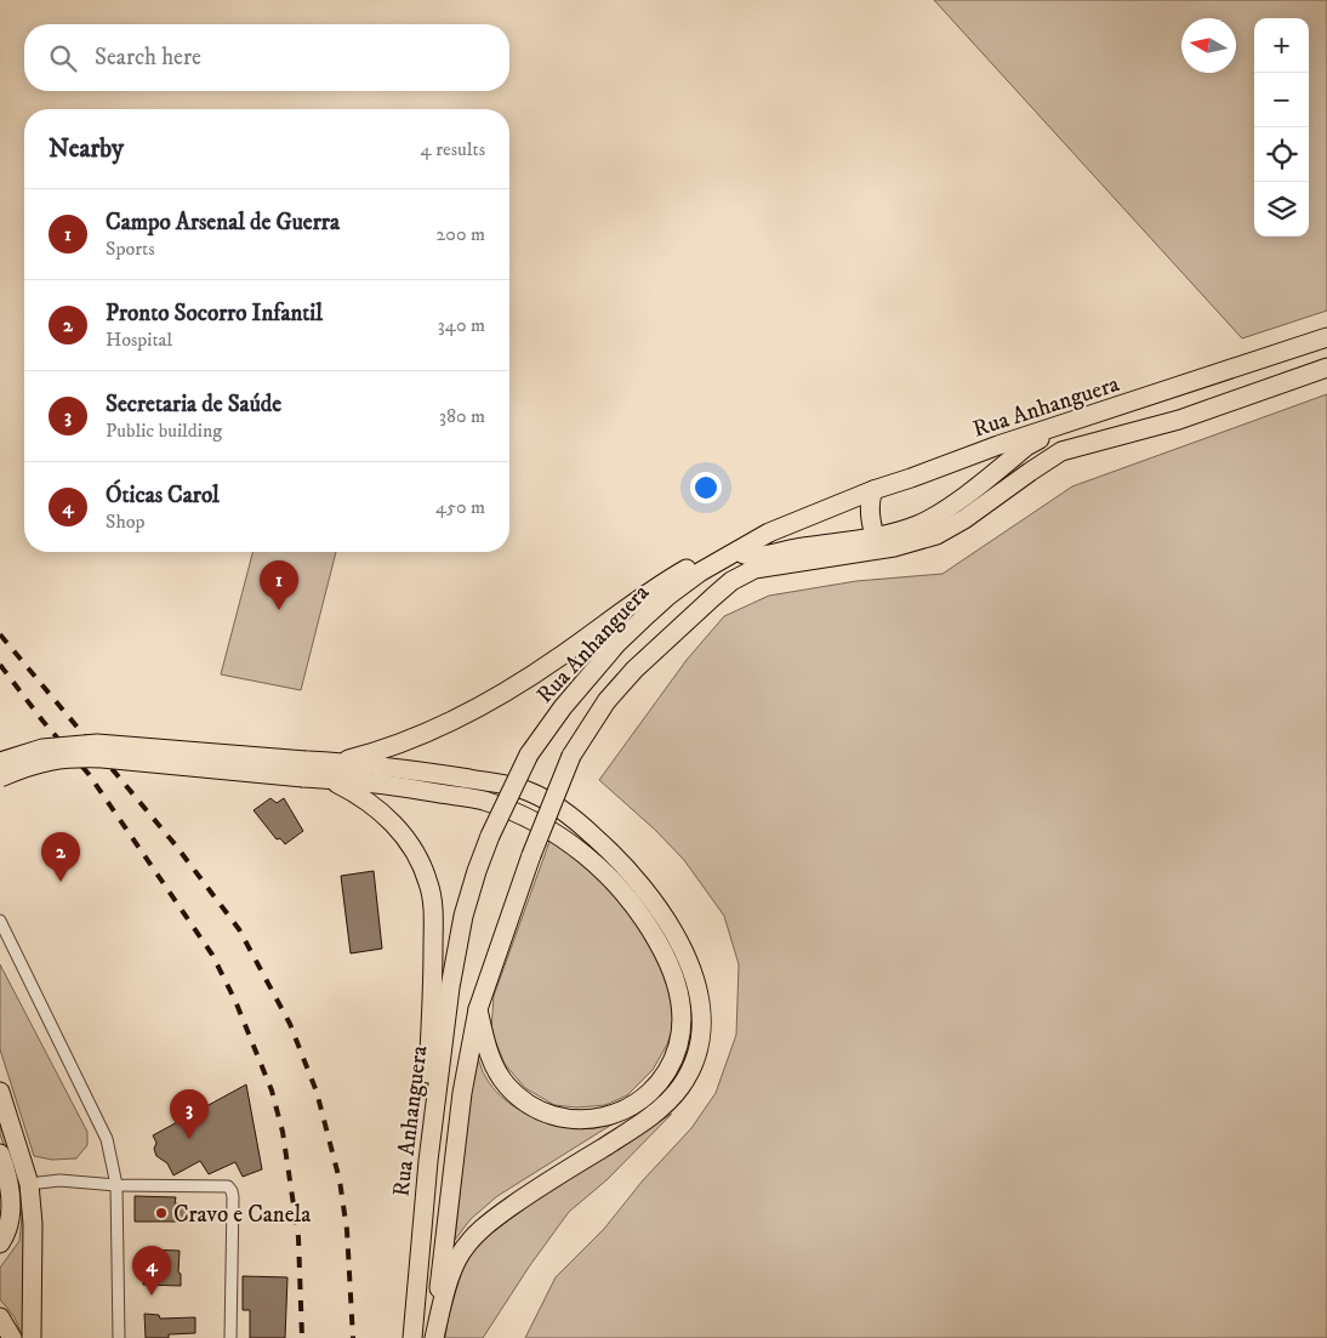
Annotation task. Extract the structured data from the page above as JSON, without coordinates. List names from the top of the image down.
{
  "streets": {
    "main road": ["Rua Anhanguera"]
  },
  "places": ["Cravo e Canela"],
  "north": "left",
  "page": {
    "map_buttons": ["+", "−"],
    "search": "Search here",
    "heading": ["Nearby", "4 results"],
    "list": [
      {
        "mark": "1",
        "name": "Campo Arsenal de Guerra",
        "note": "Sports",
        "value": "200 m"
      },
      {
        "mark": "2",
        "name": "Pronto Socorro Infantil",
        "note": "Hospital",
        "value": "340 m"
      },
      {
        "mark": "3",
        "name": "Secretaria de Saúde",
        "note": "Public building",
        "value": "380 m"
      },
      {
        "mark": "4",
        "name": "Óticas Carol",
        "note": "Shop",
        "value": "450 m"
      }
    ],
    "pins": [
      "1",
      "2",
      "3",
      "4"
    ]
  }
}
